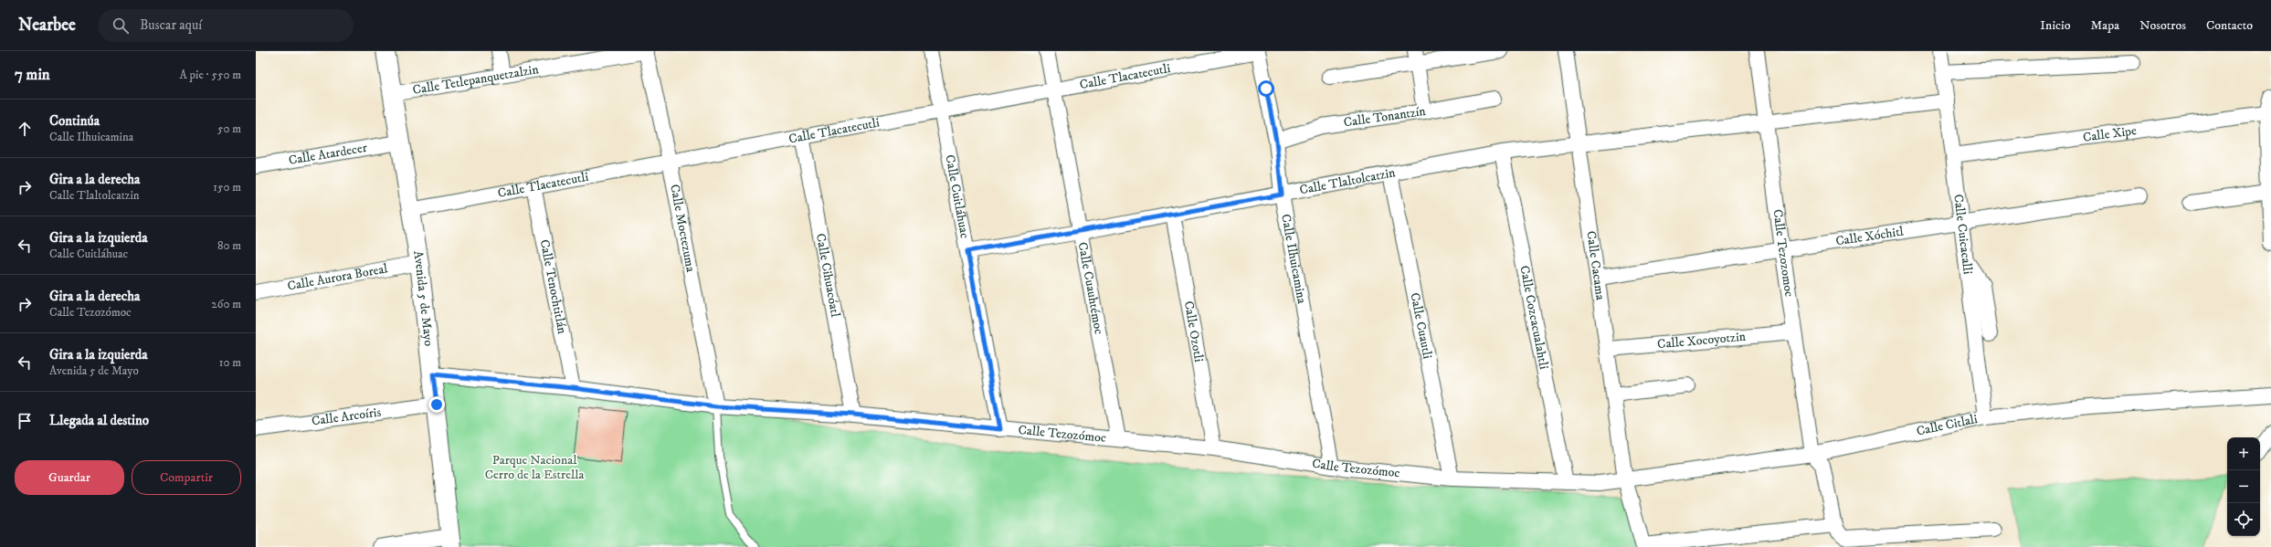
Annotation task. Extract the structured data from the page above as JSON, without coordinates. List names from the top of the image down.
{
  "streets": {
    "street": [
      "Calle Tlacatecutli",
      "Calle Tetlepanquetzalzin",
      "Calle Tonantzín",
      "Calle Xipe",
      "Calle Atardecer",
      "Calle Tlaltolcatzin",
      "Calle Cuitláhuac",
      "Calle Moctezuma",
      "Calle Cuicacalli",
      "Calle Xóchitl",
      "Calle Tezozomoc",
      "Calle Ilhuicamina",
      "Calle Cacama",
      "Calle Cihuacóatl",
      "Calle Aurora Boreal",
      "Calle Tenochtitlán",
      "Calle Cuauhtémoc",
      "Avenida 5 de Mayo",
      "Calle Cozcacualahtli",
      "Calle Cuautli",
      "Calle Ozotli",
      "Calle Xocoyotzin",
      "Calle Arcoíris",
      "Calle Citlali",
      "Calle Tezozómoc"
    ]
  },
  "crossings": [
    ["Calle Tlacatecutli", "Calle Cuitláhuac"],
    ["Calle Tlacatecutli", "Calle Moctezuma"],
    ["Calle Tlacatecutli", "Calle Ilhuicamina"],
    ["Calle Tlacatecutli", "Calle Cihuacóatl"],
    ["Calle Tlacatecutli", "Calle Tenochtitlán"],
    ["Calle Tlacatecutli", "Calle Cuauhtémoc"],
    ["Calle Tlacatecutli", "Avenida 5 de Mayo"],
    ["Calle Tetlepanquetzalzin", "Calle Moctezuma"],
    ["Calle Tetlepanquetzalzin", "Avenida 5 de Mayo"],
    ["Calle Tonantzín", "Calle Ilhuicamina"],
    ["Calle Xipe", "Calle Cuicacalli"],
    ["Calle Atardecer", "Avenida 5 de Mayo"],
    ["Calle Tlaltolcatzin", "Calle Cuitláhuac"],
    ["Calle Tlaltolcatzin", "Calle Ilhuicamina"],
    ["Calle Tlaltolcatzin", "Calle Cacama"],
    ["Calle Tlaltolcatzin", "Calle Cuauhtémoc"],
    ["Calle Tlaltolcatzin", "Calle Cozcacualahtli"],
    ["Calle Tlaltolcatzin", "Calle Cuautli"],
    ["Calle Tlaltolcatzin", "Calle Ozotli"],
    ["Calle Cuitláhuac", "Calle Tezozómoc"],
    ["Calle Moctezuma", "Calle Tezozómoc"],
    ["Calle Cuicacalli", "Calle Xóchitl"],
    ["Calle Cuicacalli", "Calle Citlali"],
    ["Calle Xóchitl", "Calle Tezozomoc"],
    ["Calle Xóchitl", "Calle Cacama"],
    ["Calle Tezozomoc", "Calle Xocoyotzin"],
    ["Calle Tezozomoc", "Calle Citlali"],
    ["Calle Ilhuicamina", "Calle Tezozómoc"],
    ["Calle Cacama", "Calle Xocoyotzin"],
    ["Calle Cacama", "Calle Citlali"],
    ["Calle Cacama", "Calle Tezozómoc"],
    ["Calle Cihuacóatl", "Calle Tezozómoc"],
    ["Calle Aurora Boreal", "Avenida 5 de Mayo"],
    ["Calle Tenochtitlán", "Calle Tezozómoc"],
    ["Calle Cuauhtémoc", "Calle Tezozómoc"],
    ["Avenida 5 de Mayo", "Calle Arcoíris"],
    ["Avenida 5 de Mayo", "Calle Tezozómoc"],
    ["Calle Cozcacualahtli", "Calle Tezozómoc"],
    ["Calle Cuautli", "Calle Tezozómoc"],
    ["Calle Ozotli", "Calle Tezozómoc"],
    ["Calle Citlali", "Calle Tezozómoc"]
  ],
  "parks": ["Parque Nacional Cerro de la Estrella"],
  "page": {
    "header": "Nearbee",
    "search": "Buscar aquí",
    "nav": [
      "Inicio",
      "Mapa",
      "Nosotros",
      "Contacto"
    ],
    "heading": ["7 min", "A pie · 550 m"],
    "list": [
      ["Continúa", "Calle Ilhuicamina", "50 m"],
      ["Gira a la derecha", "Calle Tlaltolcatzin", "150 m"],
      ["Gira a la izquierda", "Calle Cuitláhuac", "80 m"],
      ["Gira a la derecha", "Calle Tezozómoc", "260 m"],
      ["Gira a la izquierda", "Avenida 5 de Mayo", "10 m"],
      "Llegada al destino"
    ],
    "map_buttons": ["+", "−"],
    "buttons": ["Guardar", "Compartir"]
  }
}
